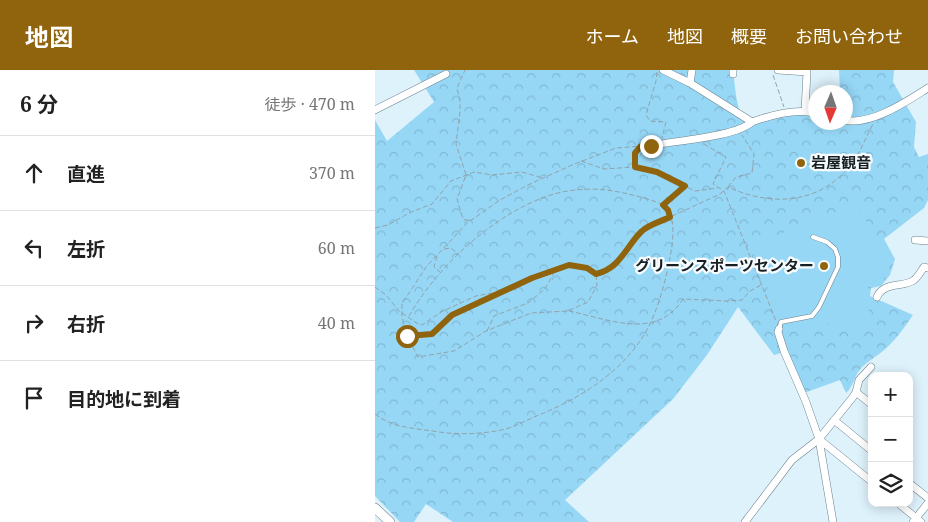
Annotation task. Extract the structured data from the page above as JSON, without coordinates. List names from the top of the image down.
{
  "places": ["岩屋観音", "グリーンスポーツセンター"],
  "north": "bottom",
  "page": {
    "header": "地図",
    "nav": [
      "ホーム",
      "地図",
      "概要",
      "お問い合わせ"
    ],
    "heading": ["6 分", "徒歩 · 470 m"],
    "list": [
      ["直進", "370 m"],
      ["左折", "60 m"],
      ["右折", "40 m"],
      "目的地に到着"
    ],
    "map_buttons": ["+", "−"]
  }
}
